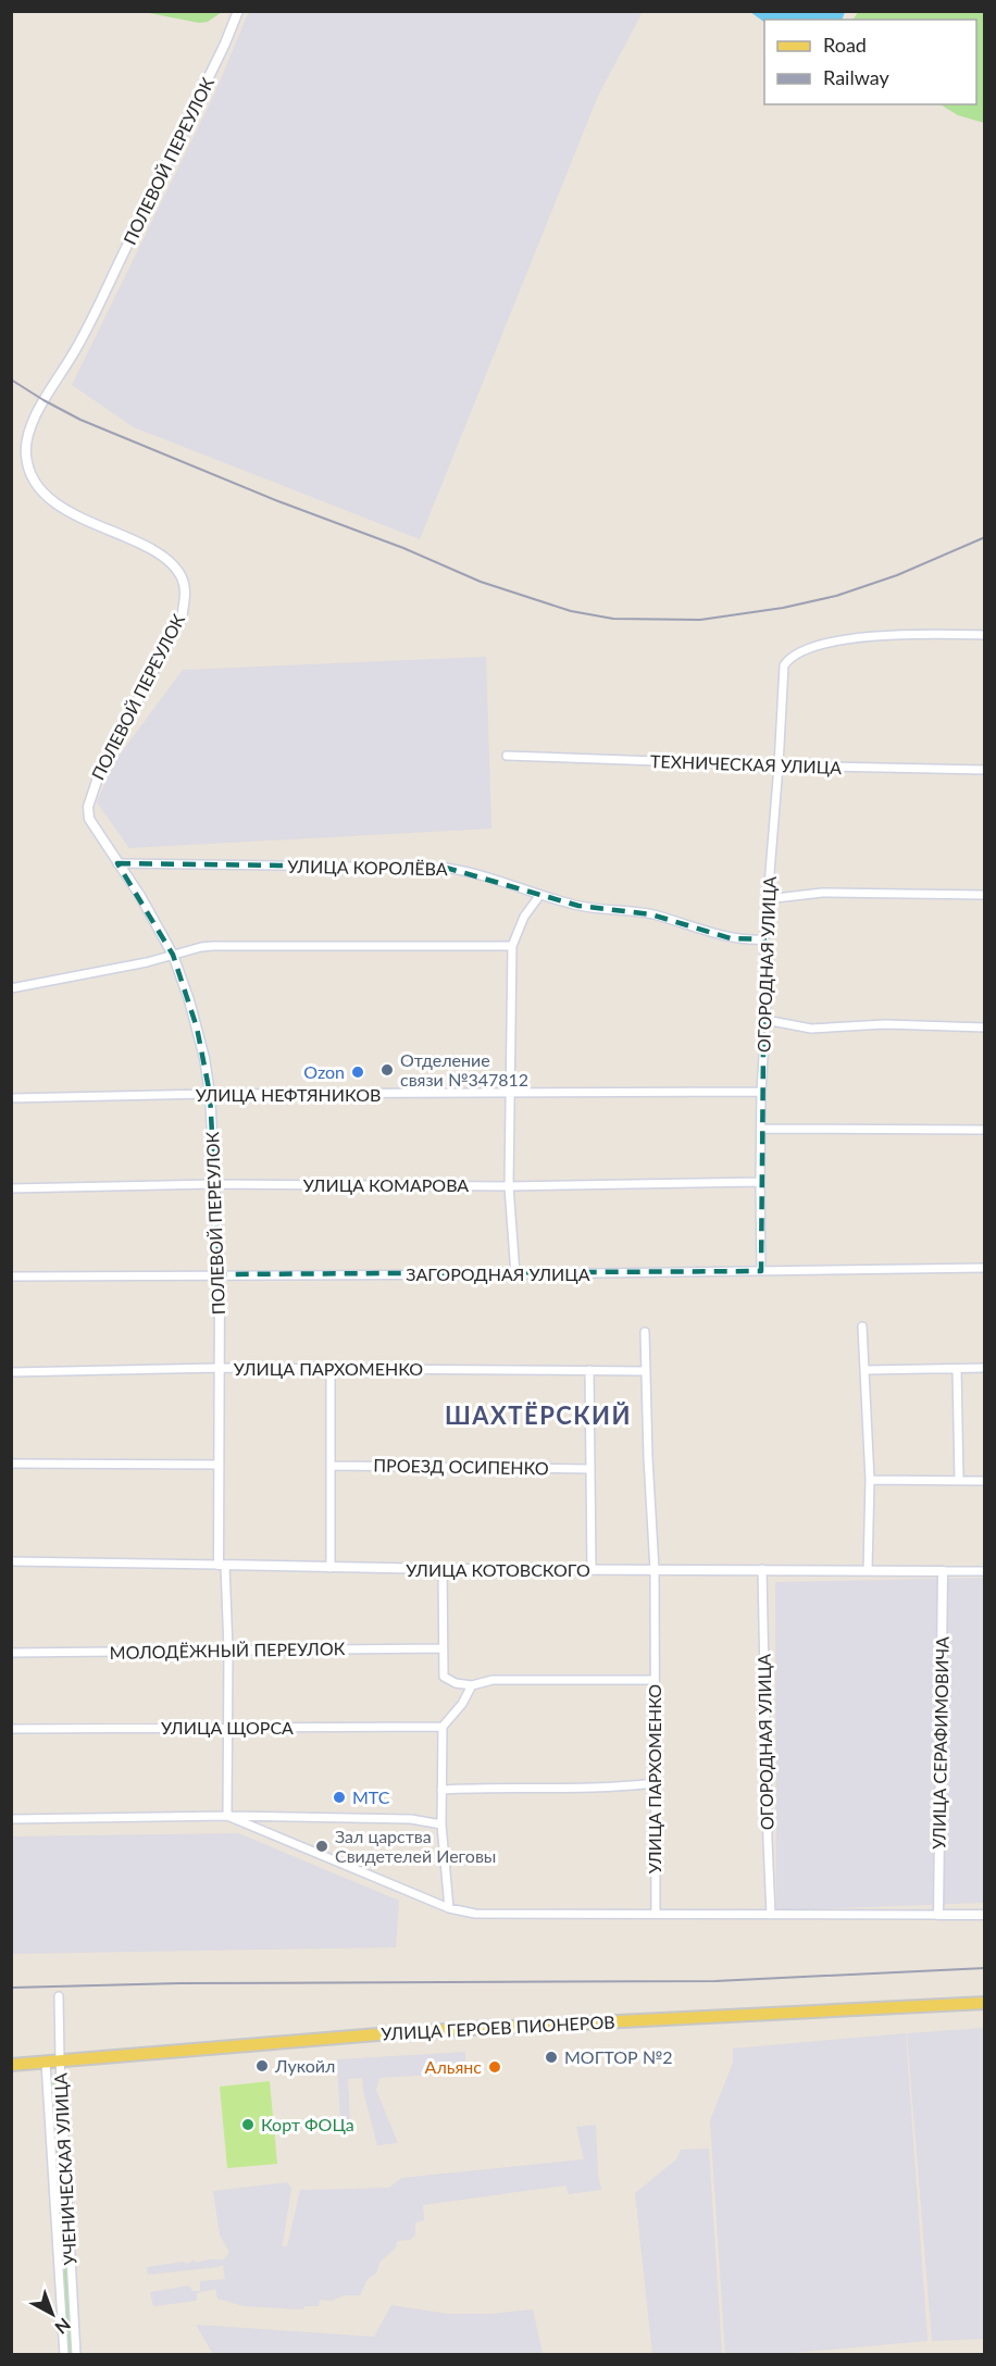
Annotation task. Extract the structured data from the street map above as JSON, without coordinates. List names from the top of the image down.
{
  "streets": {
    "main road": ["УЛИЦА ГЕРОЕВ ПИОНЕРОВ"],
    "street": [
      "ПОЛЕВОЙ ПЕРЕУЛОК",
      "ТЕХНИЧЕСКАЯ УЛИЦА",
      "УЛИЦА КОРОЛЁВА",
      "ОГОРОДНАЯ УЛИЦА",
      "УЛИЦА НЕФТЯНИКОВ",
      "УЛИЦА КОМАРОВА",
      "ЗАГОРОДНАЯ УЛИЦА",
      "УЛИЦА ПАРХОМЕНКО",
      "ПРОЕЗД ОСИПЕНКО",
      "УЛИЦА КОТОВСКОГО",
      "МОЛОДЁЖНЫЙ ПЕРЕУЛОК",
      "УЛИЦА ЩОРСА",
      "УЛИЦА СЕРАФИМОВИЧА",
      "УЧЕНИЧЕСКАЯ УЛИЦА"
    ]
  },
  "crossings": [
    ["ПОЛЕВОЙ ПЕРЕУЛОК", "УЛИЦА КОРОЛЁВА"],
    ["ПОЛЕВОЙ ПЕРЕУЛОК", "УЛИЦА НЕФТЯНИКОВ"],
    ["ПОЛЕВОЙ ПЕРЕУЛОК", "УЛИЦА КОМАРОВА"],
    ["ПОЛЕВОЙ ПЕРЕУЛОК", "ЗАГОРОДНАЯ УЛИЦА"],
    ["ПОЛЕВОЙ ПЕРЕУЛОК", "УЛИЦА ПАРХОМЕНКО"],
    ["ПОЛЕВОЙ ПЕРЕУЛОК", "УЛИЦА КОТОВСКОГО"],
    ["ПОЛЕВОЙ ПЕРЕУЛОК", "МОЛОДЁЖНЫЙ ПЕРЕУЛОК"],
    ["ПОЛЕВОЙ ПЕРЕУЛОК", "УЛИЦА ЩОРСА"],
    ["ТЕХНИЧЕСКАЯ УЛИЦА", "ОГОРОДНАЯ УЛИЦА"],
    ["УЛИЦА КОРОЛЁВА", "ОГОРОДНАЯ УЛИЦА"],
    ["ОГОРОДНАЯ УЛИЦА", "УЛИЦА НЕФТЯНИКОВ"],
    ["ОГОРОДНАЯ УЛИЦА", "УЛИЦА КОМАРОВА"],
    ["ОГОРОДНАЯ УЛИЦА", "ЗАГОРОДНАЯ УЛИЦА"],
    ["ОГОРОДНАЯ УЛИЦА", "УЛИЦА КОТОВСКОГО"],
    ["УЛИЦА ПАРХОМЕНКО", "УЛИЦА КОТОВСКОГО"],
    ["УЛИЦА КОТОВСКОГО", "УЛИЦА СЕРАФИМОВИЧА"],
    ["УЛИЦА ГЕРОЕВ ПИОНЕРОВ", "УЧЕНИЧЕСКАЯ УЛИЦА"]
  ],
  "districts": ["ШАХТЁРСКИЙ"],
  "places": [
    "Отделение связи №347812",
    "Ozon",
    "МТС",
    "Зал царства Свидетелей Иеговы",
    "МОГТОР №2",
    "Лукойл",
    "Альянс",
    "Корт ФОЦа"
  ],
  "legend": ["Road", "Railway"],
  "north": "bottom right"
}
